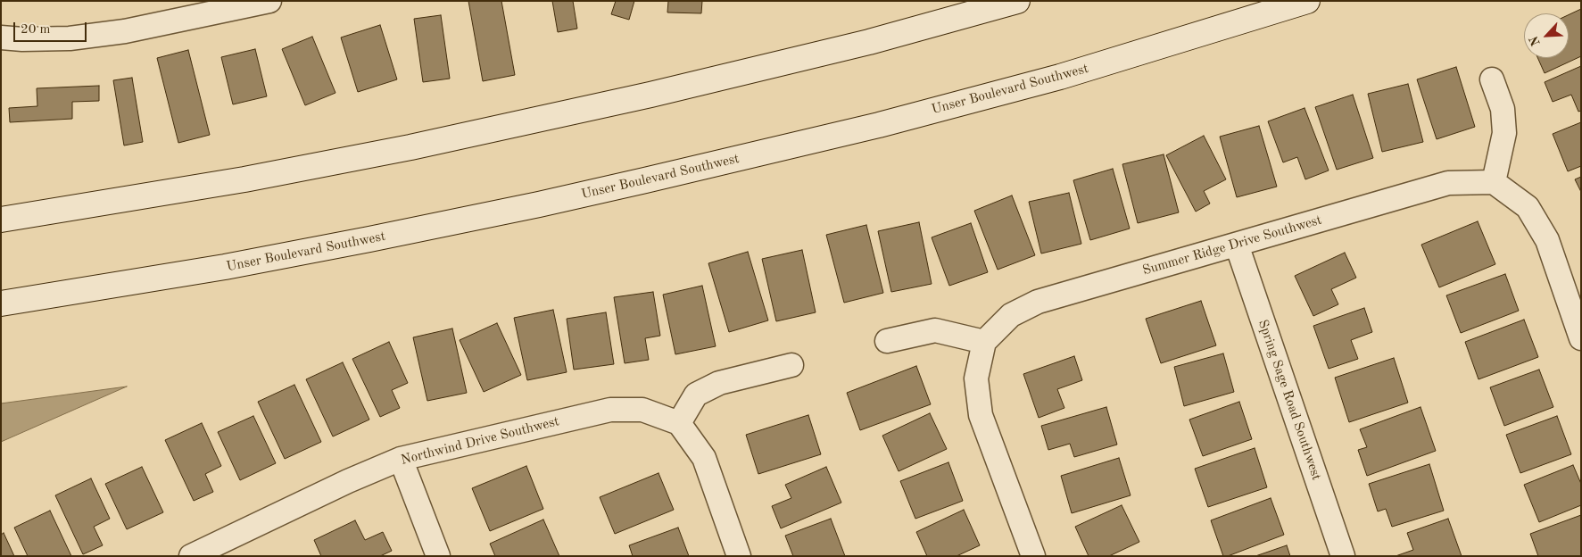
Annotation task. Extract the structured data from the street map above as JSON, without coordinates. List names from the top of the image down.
{
  "streets": {
    "main road": ["Unser Boulevard Southwest"],
    "street": ["Summer Ridge Drive Southwest", "Spring Sage Road Southwest", "Northwind Drive Southwest"]
  },
  "crossings": [
    ["Summer Ridge Drive Southwest", "Spring Sage Road Southwest"]
  ],
  "scale_bar": "20 m",
  "north": "bottom left"
}
